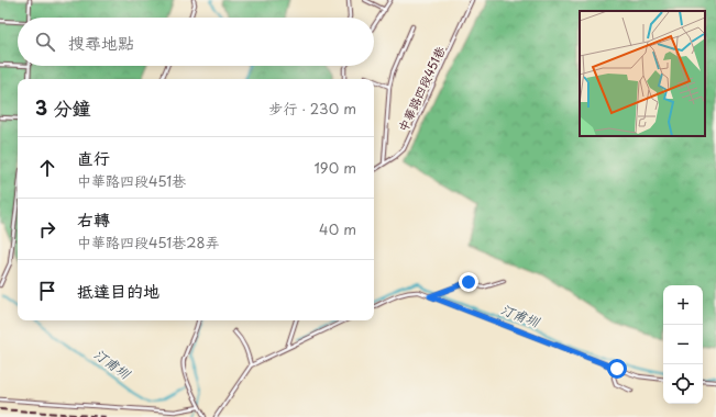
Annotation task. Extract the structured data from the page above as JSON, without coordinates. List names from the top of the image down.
{
  "streets": {
    "lane": ["中華路四段451巷"]
  },
  "water": ["汀甫圳"],
  "page": {
    "search": "搜尋地點",
    "heading": ["3 分鐘", "步行 · 230 m"],
    "list": [
      ["直行", "中華路四段451巷", "190 m"],
      ["右轉", "中華路四段451巷28弄", "40 m"],
      "抵達目的地"
    ],
    "map_buttons": ["+", "−"]
  }
}
